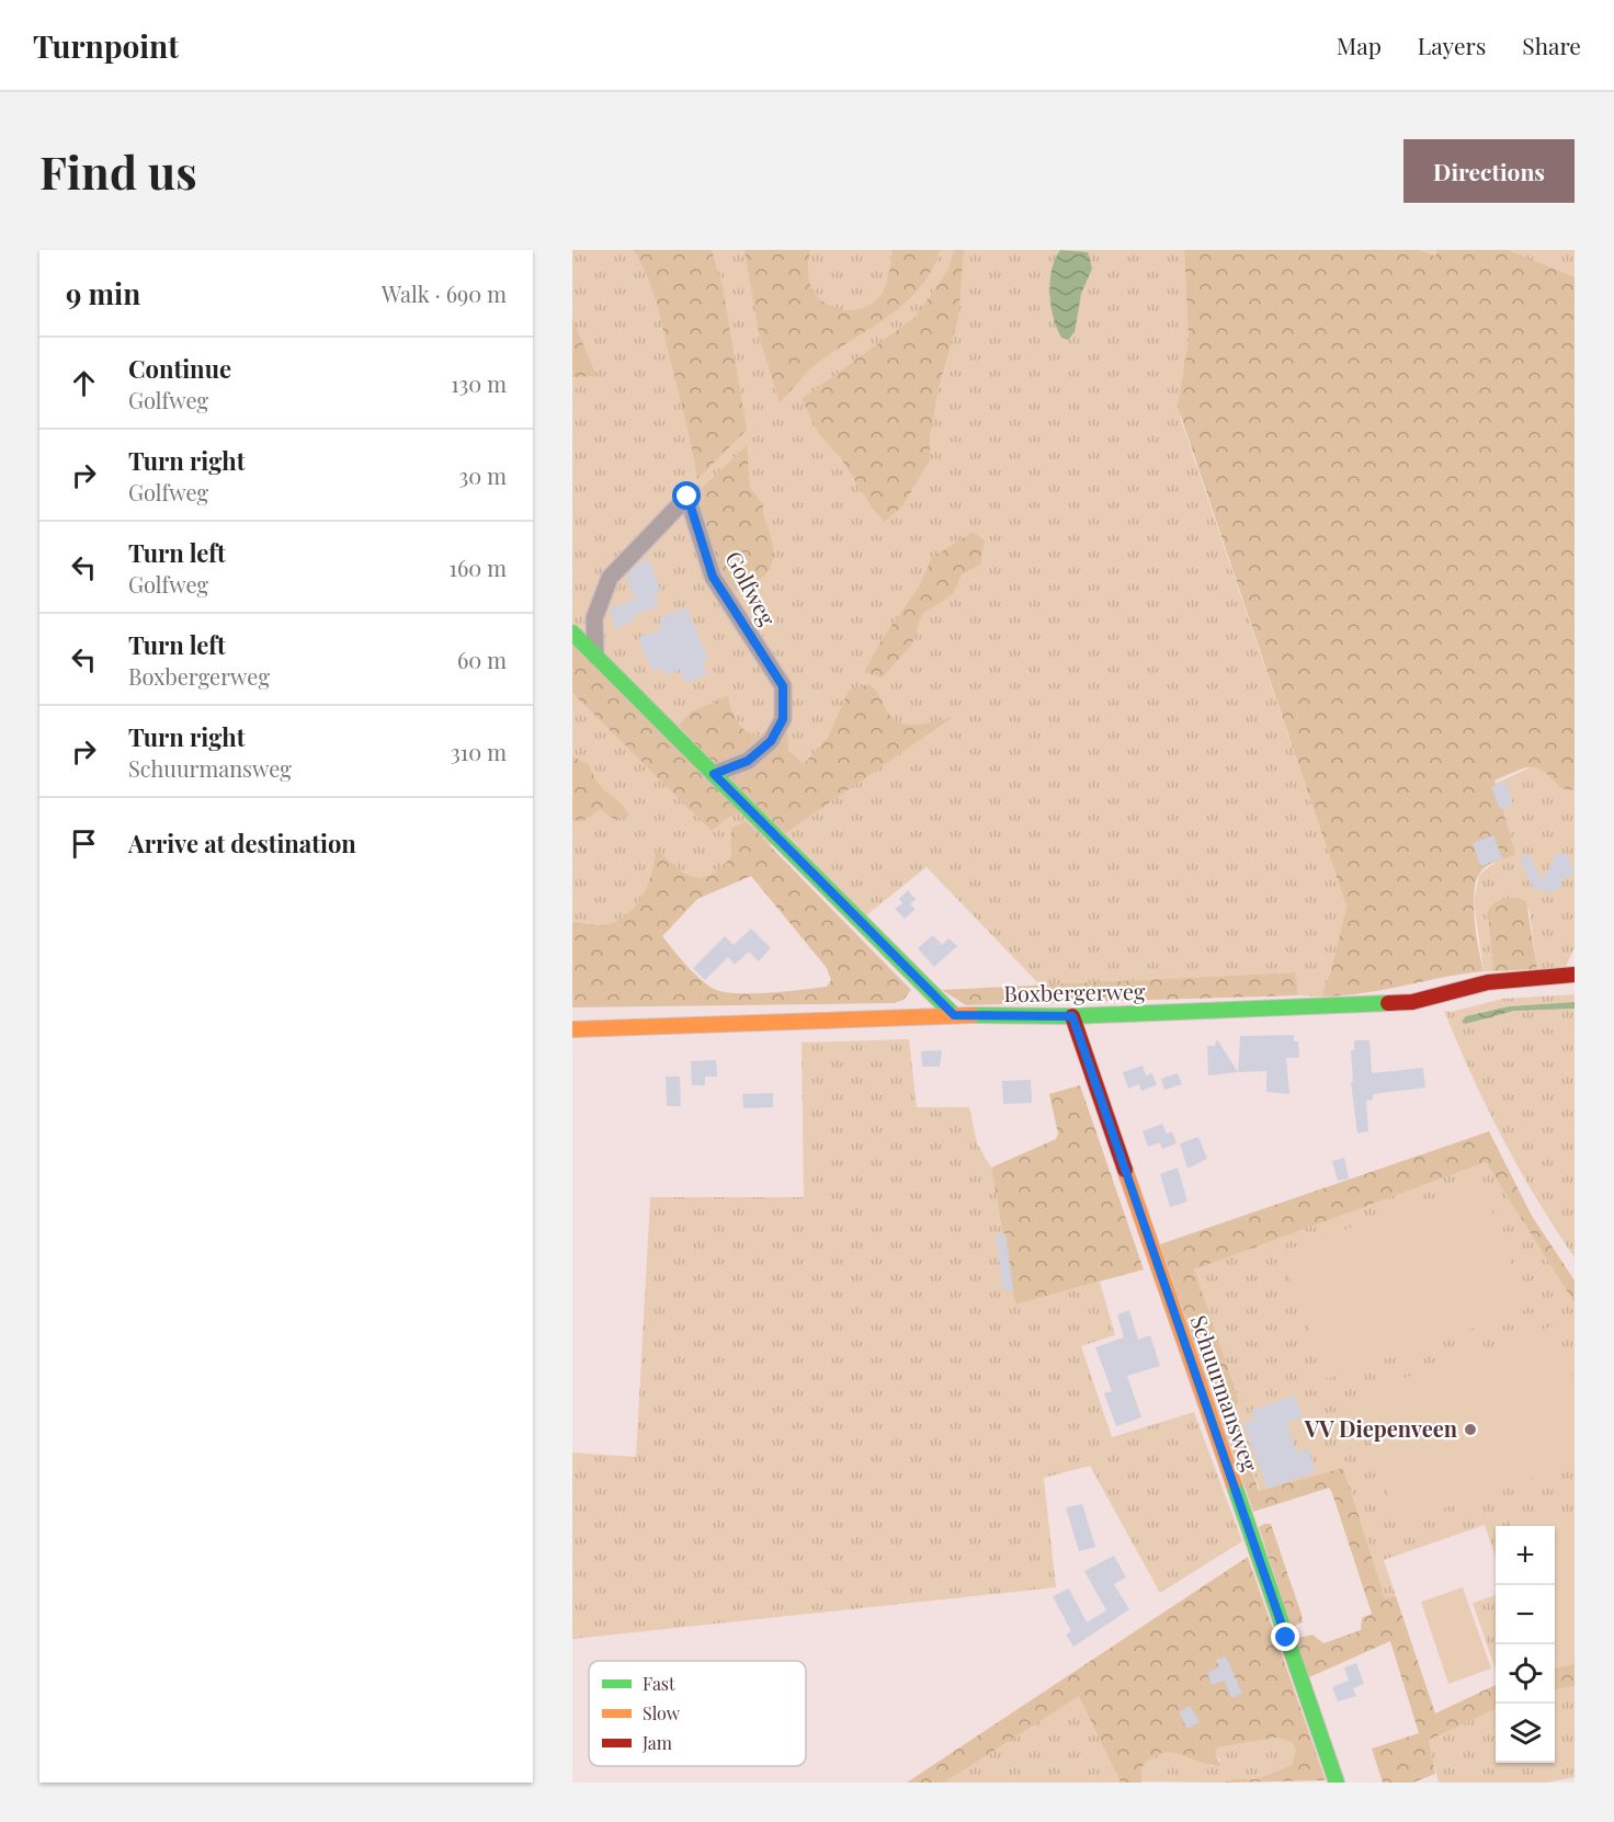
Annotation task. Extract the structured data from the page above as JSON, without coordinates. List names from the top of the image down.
{
  "streets": {
    "street": ["Golfweg", "Boxbergerweg", "Schuurmansweg"]
  },
  "crossings": [
    ["Boxbergerweg", "Schuurmansweg"]
  ],
  "places": ["VV Diepenveen"],
  "legend": ["Fast", "Slow", "Jam"],
  "page": {
    "header": "Turnpoint",
    "nav": ["Map", "Layers", "Share"],
    "buttons": "Directions",
    "title": "Find us",
    "heading": ["9 min", "Walk · 690 m"],
    "list": [
      ["Continue", "Golfweg", "130 m"],
      ["Turn right", "Golfweg", "30 m"],
      ["Turn left", "Golfweg", "160 m"],
      ["Turn left", "Boxbergerweg", "60 m"],
      ["Turn right", "Schuurmansweg", "310 m"],
      "Arrive at destination"
    ],
    "map_buttons": ["+", "−"]
  }
}
